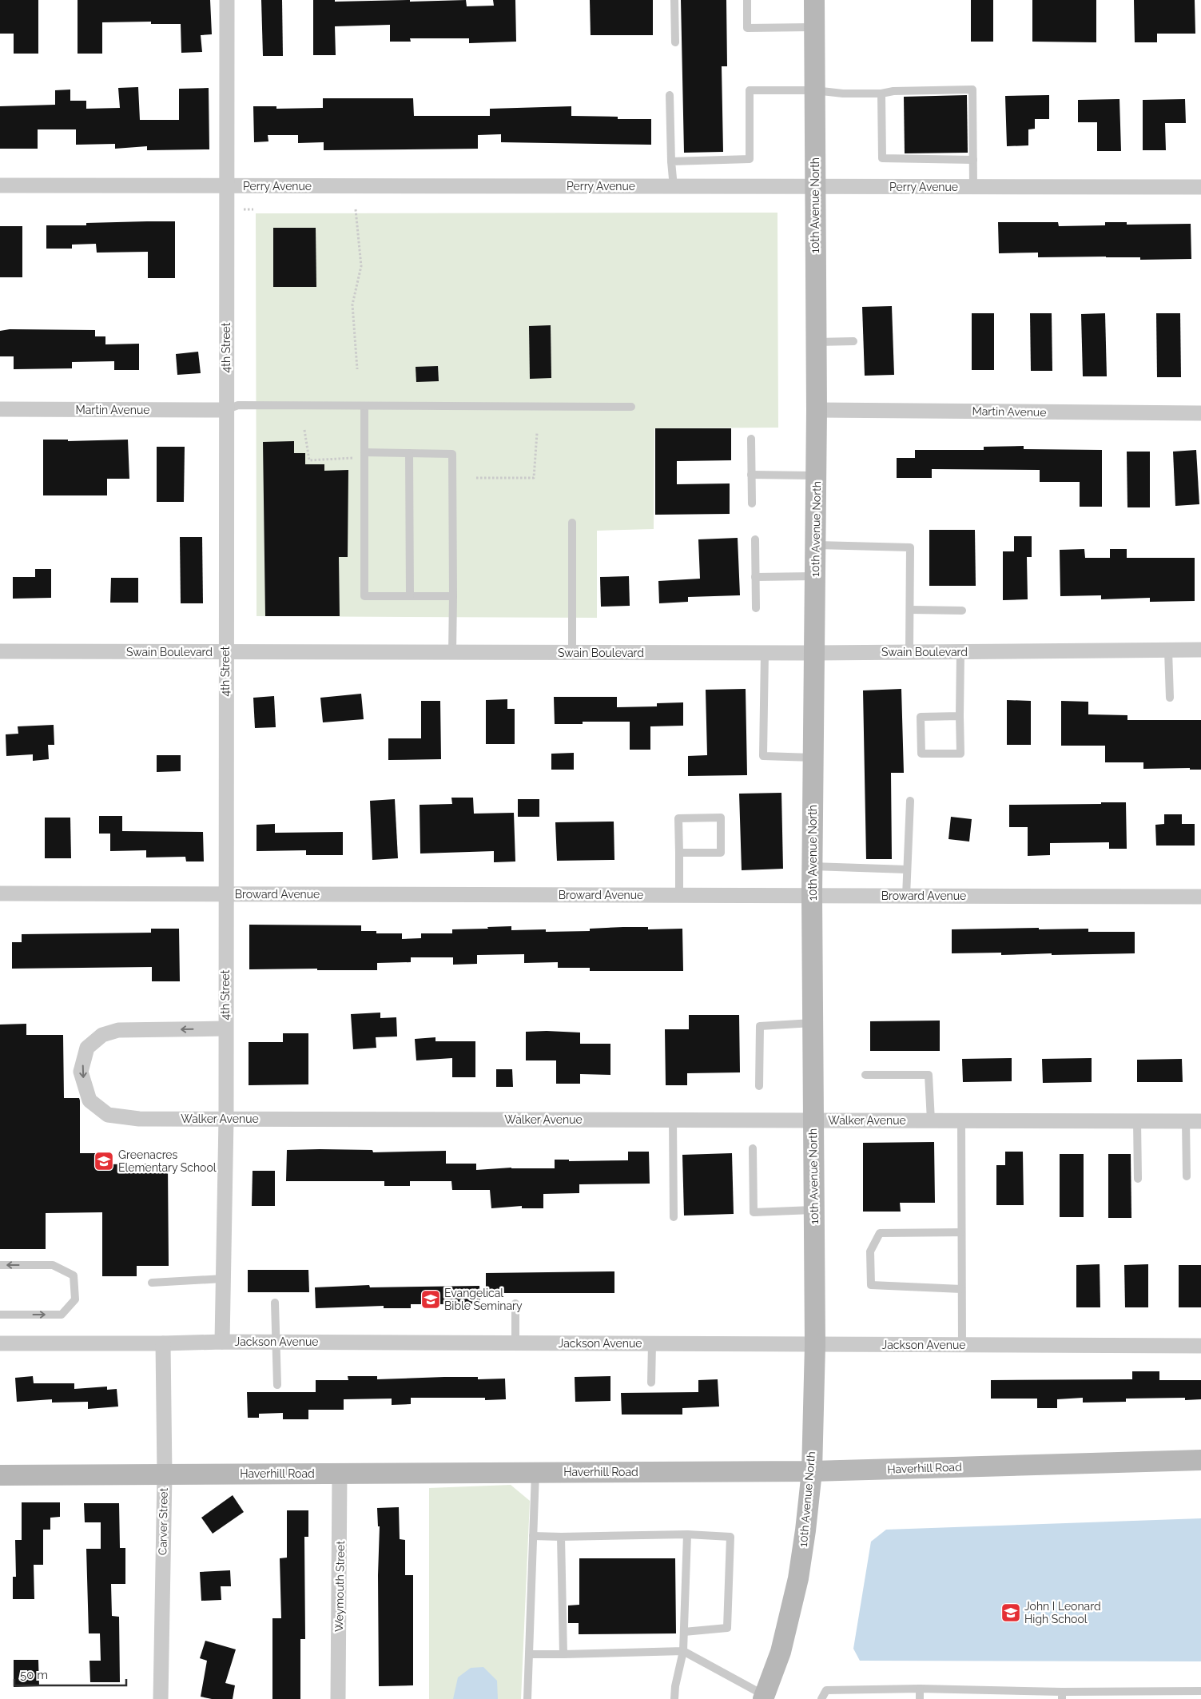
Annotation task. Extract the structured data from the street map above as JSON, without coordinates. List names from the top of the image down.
{
  "streets": {
    "street": [
      "Perry Avenue",
      "10th Avenue North",
      "4th Street",
      "Martin Avenue",
      "Swain Boulevard",
      "Broward Avenue",
      "Walker Avenue",
      "Jackson Avenue",
      "Haverhill Road",
      "Carver Street",
      "Weymouth Street"
    ]
  },
  "crossings": [
    ["Perry Avenue", "10th Avenue North"],
    ["Perry Avenue", "4th Street"],
    ["10th Avenue North", "Martin Avenue"],
    ["10th Avenue North", "Swain Boulevard"],
    ["10th Avenue North", "Broward Avenue"],
    ["10th Avenue North", "Walker Avenue"],
    ["10th Avenue North", "Jackson Avenue"],
    ["10th Avenue North", "Haverhill Road"],
    ["4th Street", "Martin Avenue"],
    ["4th Street", "Swain Boulevard"],
    ["4th Street", "Broward Avenue"],
    ["4th Street", "Walker Avenue"],
    ["4th Street", "Jackson Avenue"],
    ["Jackson Avenue", "Carver Street"],
    ["Haverhill Road", "Carver Street"],
    ["Haverhill Road", "Weymouth Street"]
  ],
  "places": {
    "school or university": ["Greenacres Elementary School", "Evangelical Bible Seminary", "John I Leonard High School"]
  },
  "scale_bar": "50 m"
}
